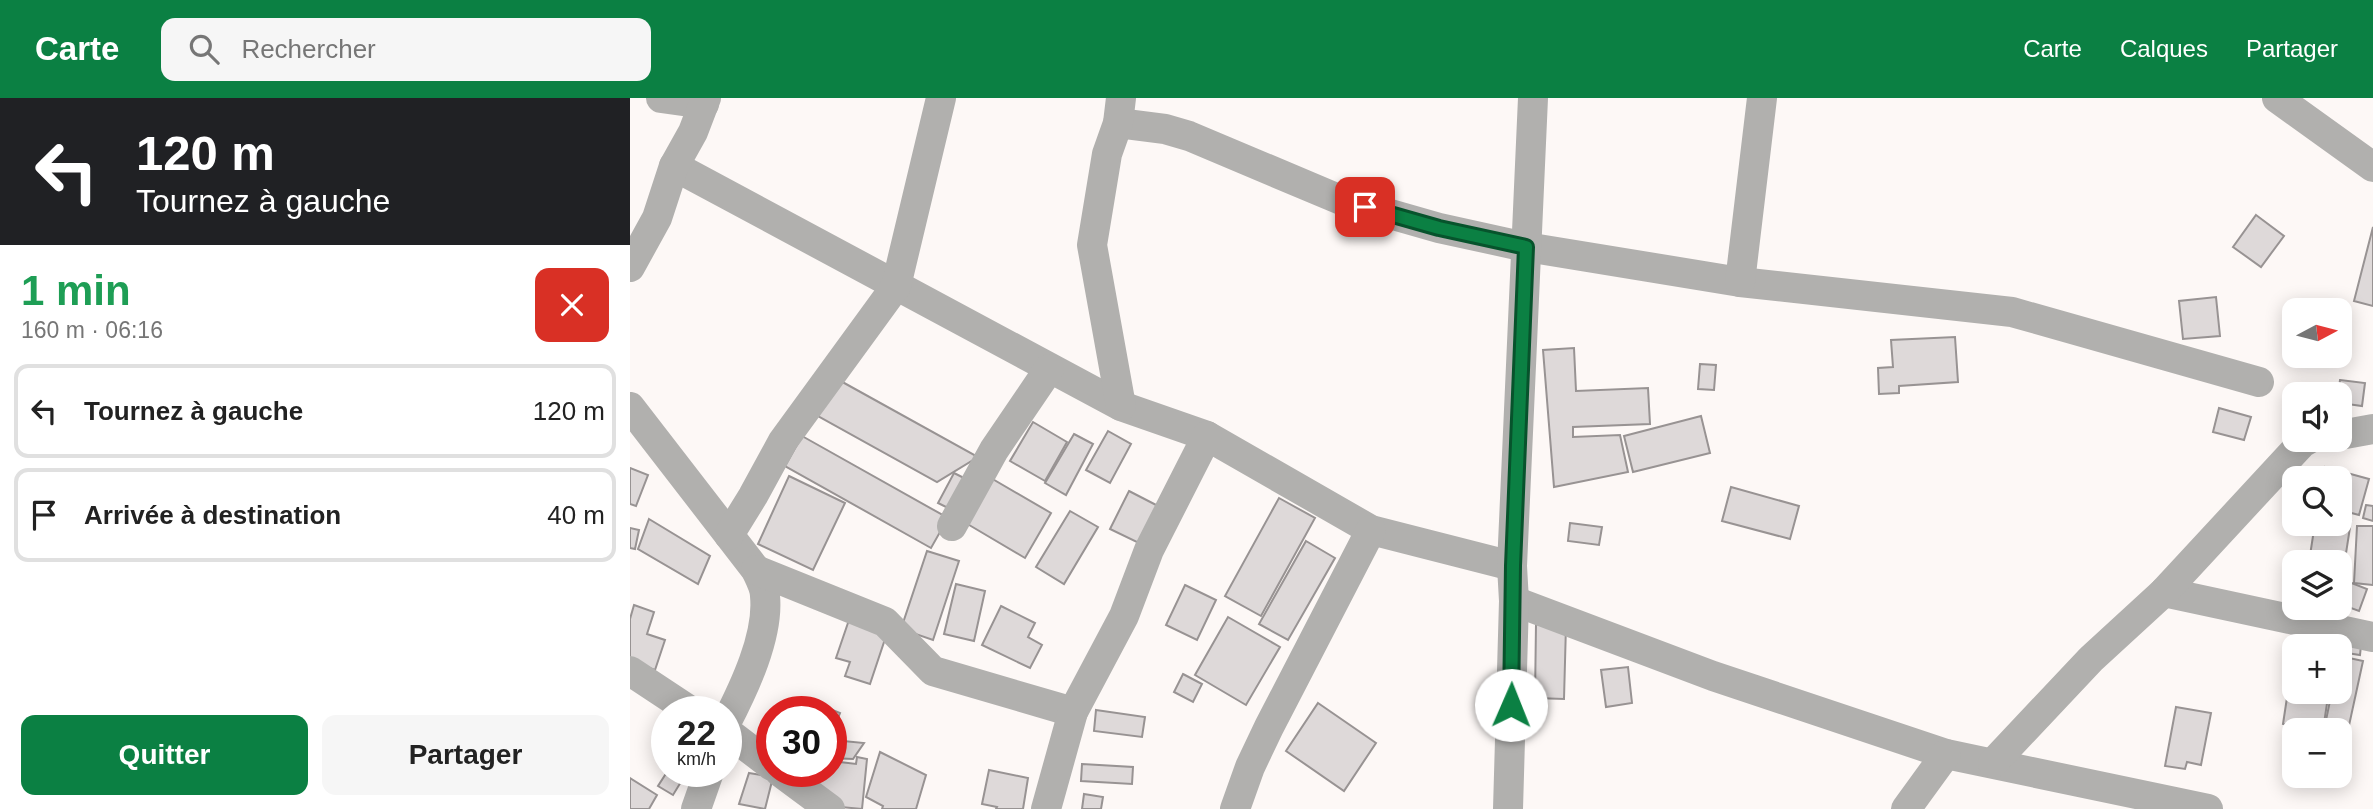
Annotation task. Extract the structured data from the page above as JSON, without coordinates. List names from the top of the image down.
{
  "north": "right",
  "page": {
    "header": "Carte",
    "search": "Rechercher",
    "nav": ["Carte", "Calques", "Partager"],
    "turn": ["120 m", "Tournez à gauche"],
    "heading": ["1 min", "160 m · 06:16"],
    "map_buttons": ["+", "−"],
    "list": [
      {
        "name": "Tournez à gauche",
        "value": "120 m"
      },
      {
        "name": "Arrivée à destination",
        "value": "40 m"
      }
    ],
    "speed": "22 km/h",
    "limit": "30",
    "buttons": ["Quitter", "Partager"]
  }
}
